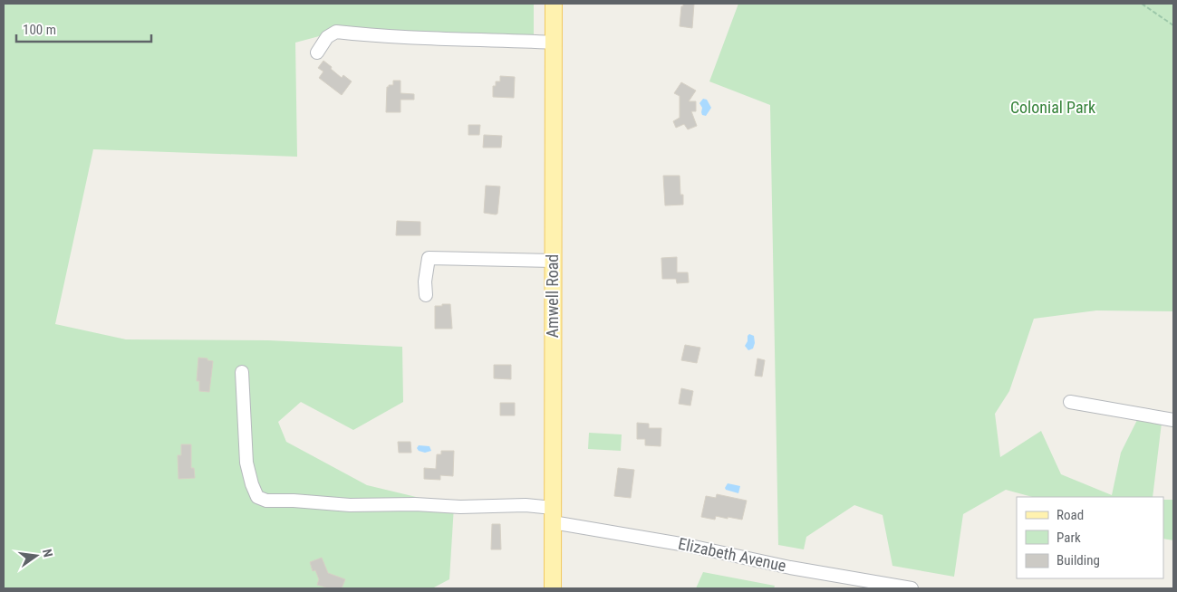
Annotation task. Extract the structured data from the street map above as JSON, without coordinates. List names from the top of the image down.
{
  "streets": {
    "main road": ["Amwell Road"],
    "street": ["Elizabeth Avenue"]
  },
  "crossings": [
    ["Amwell Road", "Elizabeth Avenue"]
  ],
  "parks": ["Colonial Park"],
  "legend": ["Road", "Park", "Building"],
  "scale_bar": "100 m",
  "north": "right"
}
